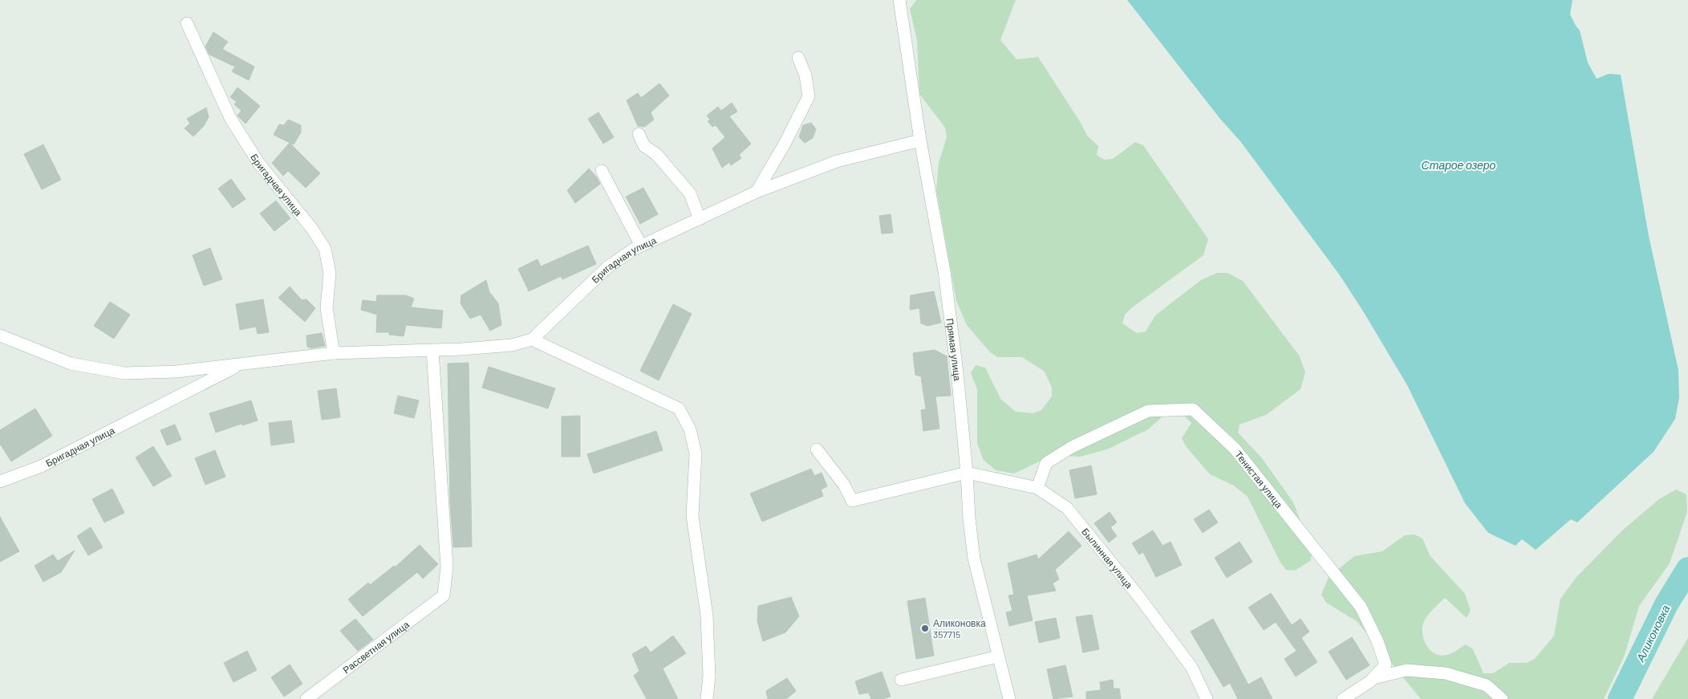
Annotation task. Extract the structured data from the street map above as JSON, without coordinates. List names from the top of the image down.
{
  "streets": {
    "street": [
      "Бригадная улица",
      "Прямая улица",
      "Тенистая улица",
      "Былинная улица",
      "Рассветная улица"
    ]
  },
  "crossings": [
    ["Бригадная улица", "Прямая улица"],
    ["Бригадная улица", "Рассветная улица"],
    ["Прямая улица", "Былинная улица"],
    ["Тенистая улица", "Былинная улица"]
  ],
  "water": ["Старое озеро", "Аликоновка"],
  "places": ["Аликоновка 357715"]
}
